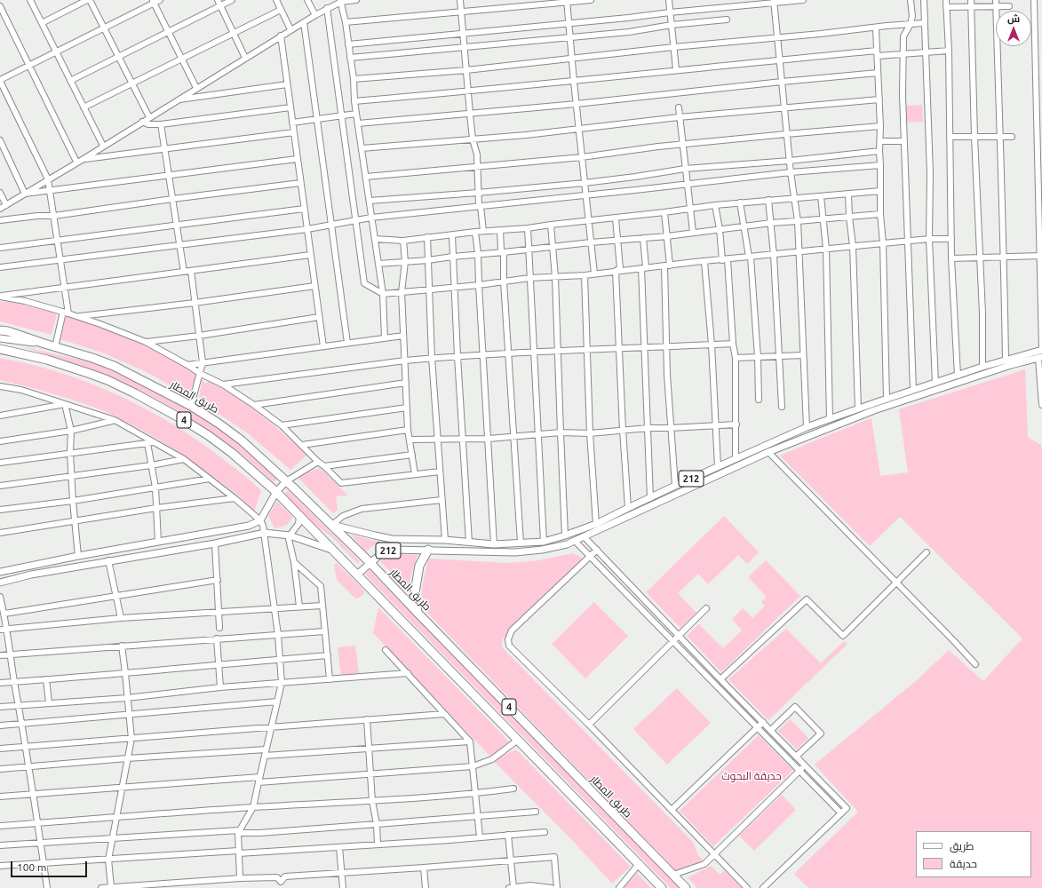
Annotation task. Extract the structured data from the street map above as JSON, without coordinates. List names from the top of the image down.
{
  "streets": {
    "highway": ["طريق المطار", "4"],
    "main road": ["212"]
  },
  "crossings": [
    ["طريق المطار", "4"],
    ["طريق المطار", "212"],
    ["4", "212"]
  ],
  "parks": ["حديقة البحوث"],
  "legend": ["طريق", "حديقة"],
  "scale_bar": "100 m",
  "north": "top"
}
